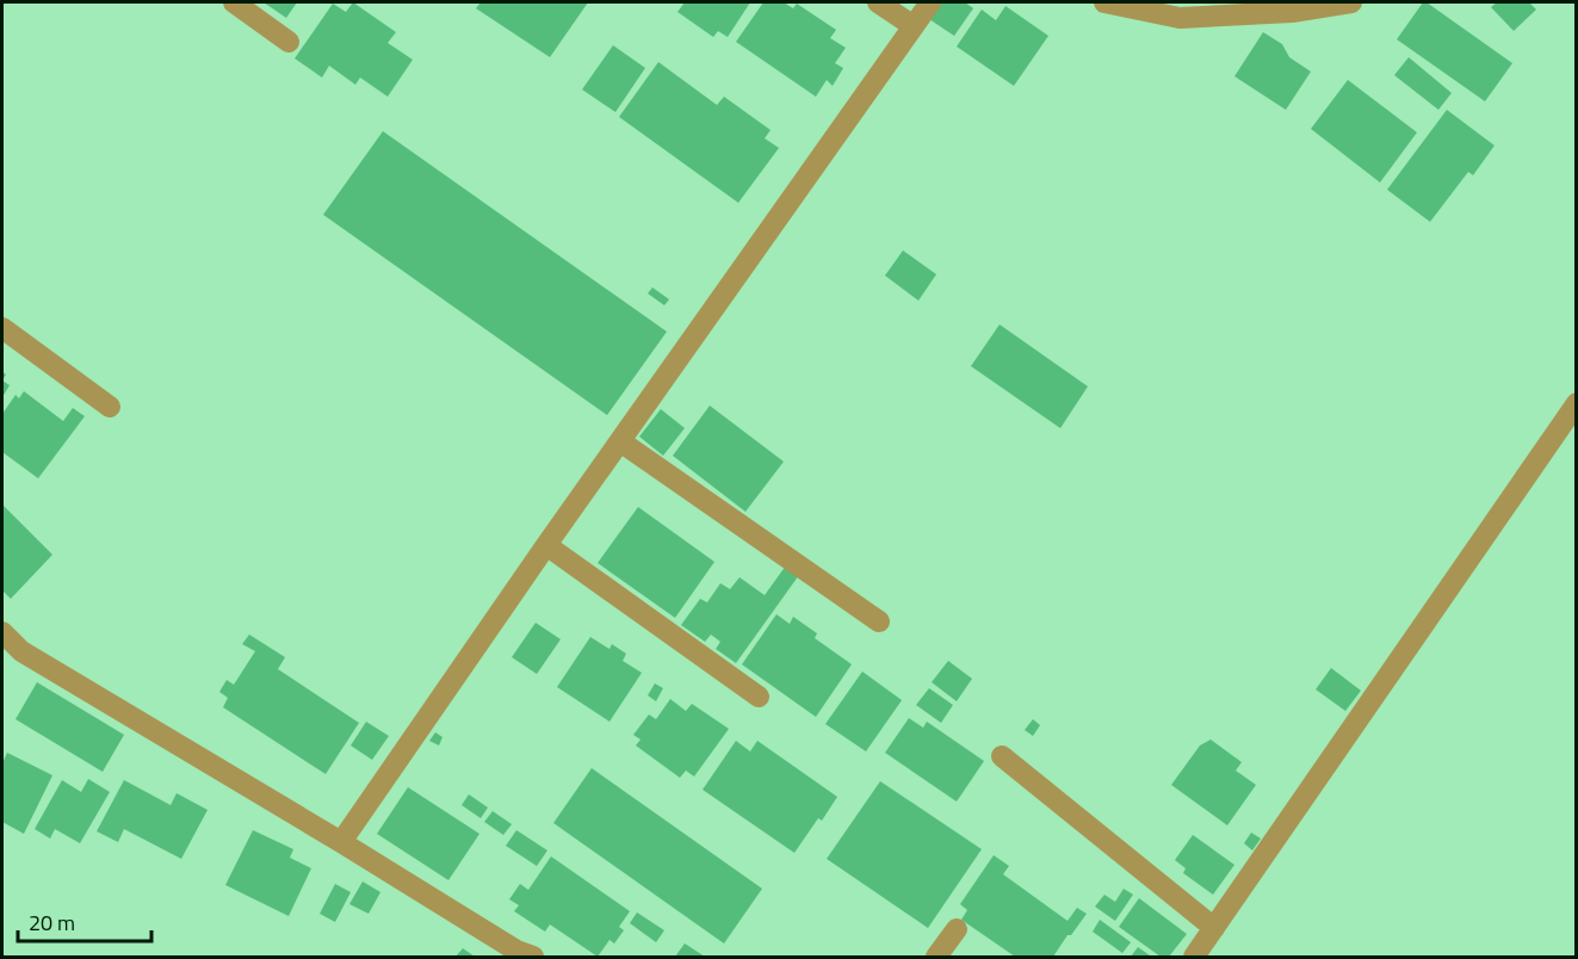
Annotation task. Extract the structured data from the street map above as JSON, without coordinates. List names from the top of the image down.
{
  "scale_bar": "20 m"
}
